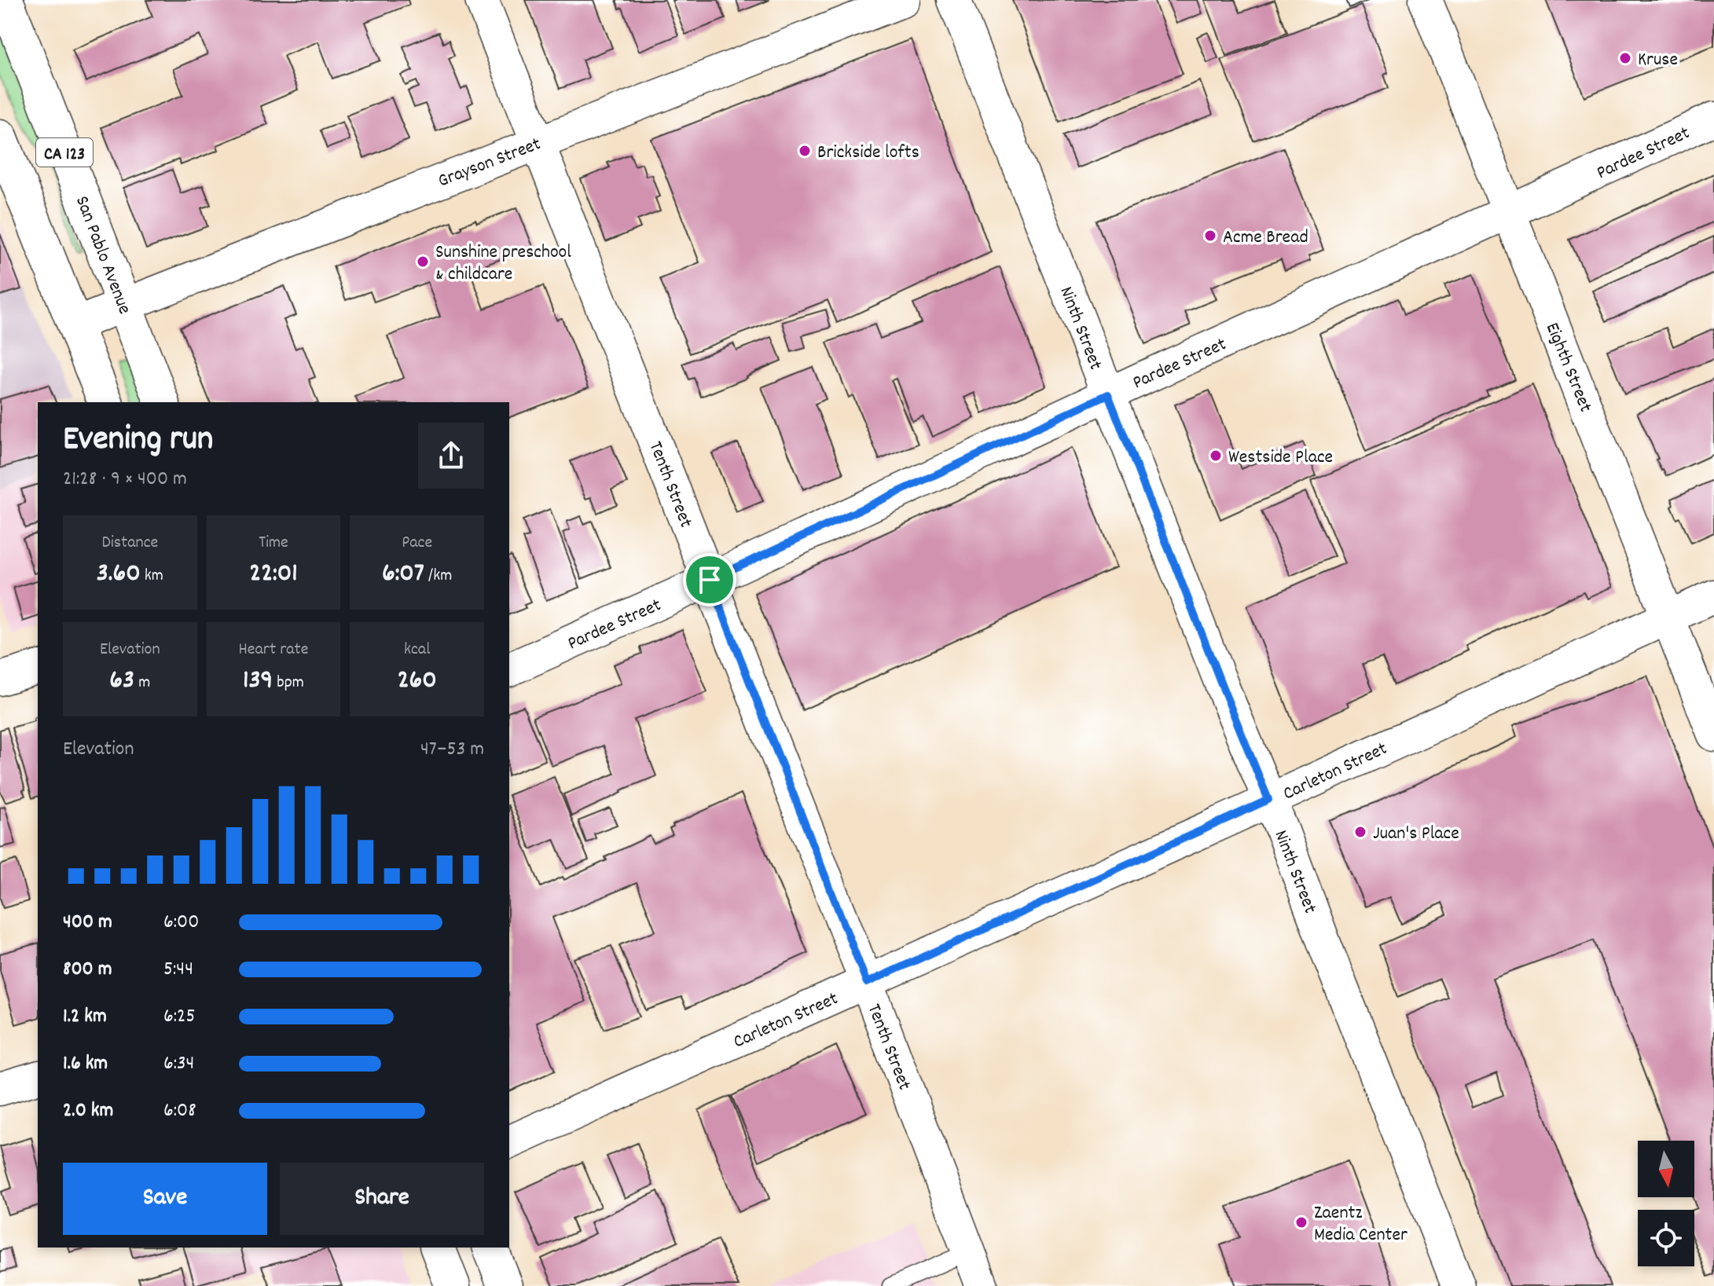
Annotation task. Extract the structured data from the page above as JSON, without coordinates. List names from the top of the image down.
{
  "streets": {
    "main road": ["CA 123", "San Pablo Avenue"],
    "street": [
      "Pardee Street",
      "Grayson Street",
      "Ninth Street",
      "Eighth Street",
      "Tenth Street",
      "Carleton Street"
    ]
  },
  "crossings": [
    ["Pardee Street", "Ninth Street"],
    ["Pardee Street", "Eighth Street"],
    ["Pardee Street", "Tenth Street"],
    ["CA 123", "Grayson Street"],
    ["Grayson Street", "San Pablo Avenue"],
    ["Grayson Street", "Tenth Street"],
    ["Ninth Street", "Carleton Street"],
    ["Eighth Street", "Carleton Street"],
    ["Tenth Street", "Carleton Street"]
  ],
  "places": [
    "Kruse",
    "Brickside lofts",
    "Acme Bread",
    "Sunshine preschool & childcare",
    "Westside Place",
    "Juan's Place",
    "Zaentz Media Center"
  ],
  "north": "bottom",
  "page": {
    "heading": ["Evening run", "21:28 · 9 × 400 m"],
    "stats": [
      ["Distance", "3.60 km"],
      ["Time", "22:01"],
      ["Pace", "6:07 /km"],
      ["Elevation", "63 m"],
      ["Heart rate", "139 bpm"],
      ["kcal", "260"]
    ],
    "chart": ["Elevation", "47–53 m"],
    "list": [
      {
        "name": "400 m",
        "note": "6:00"
      },
      {
        "name": "800 m",
        "note": "5:44"
      },
      {
        "name": "1.2 km",
        "note": "6:25"
      },
      {
        "name": "1.6 km",
        "note": "6:34"
      },
      {
        "name": "2.0 km",
        "note": "6:08"
      }
    ],
    "buttons": ["Save", "Share"]
  }
}
